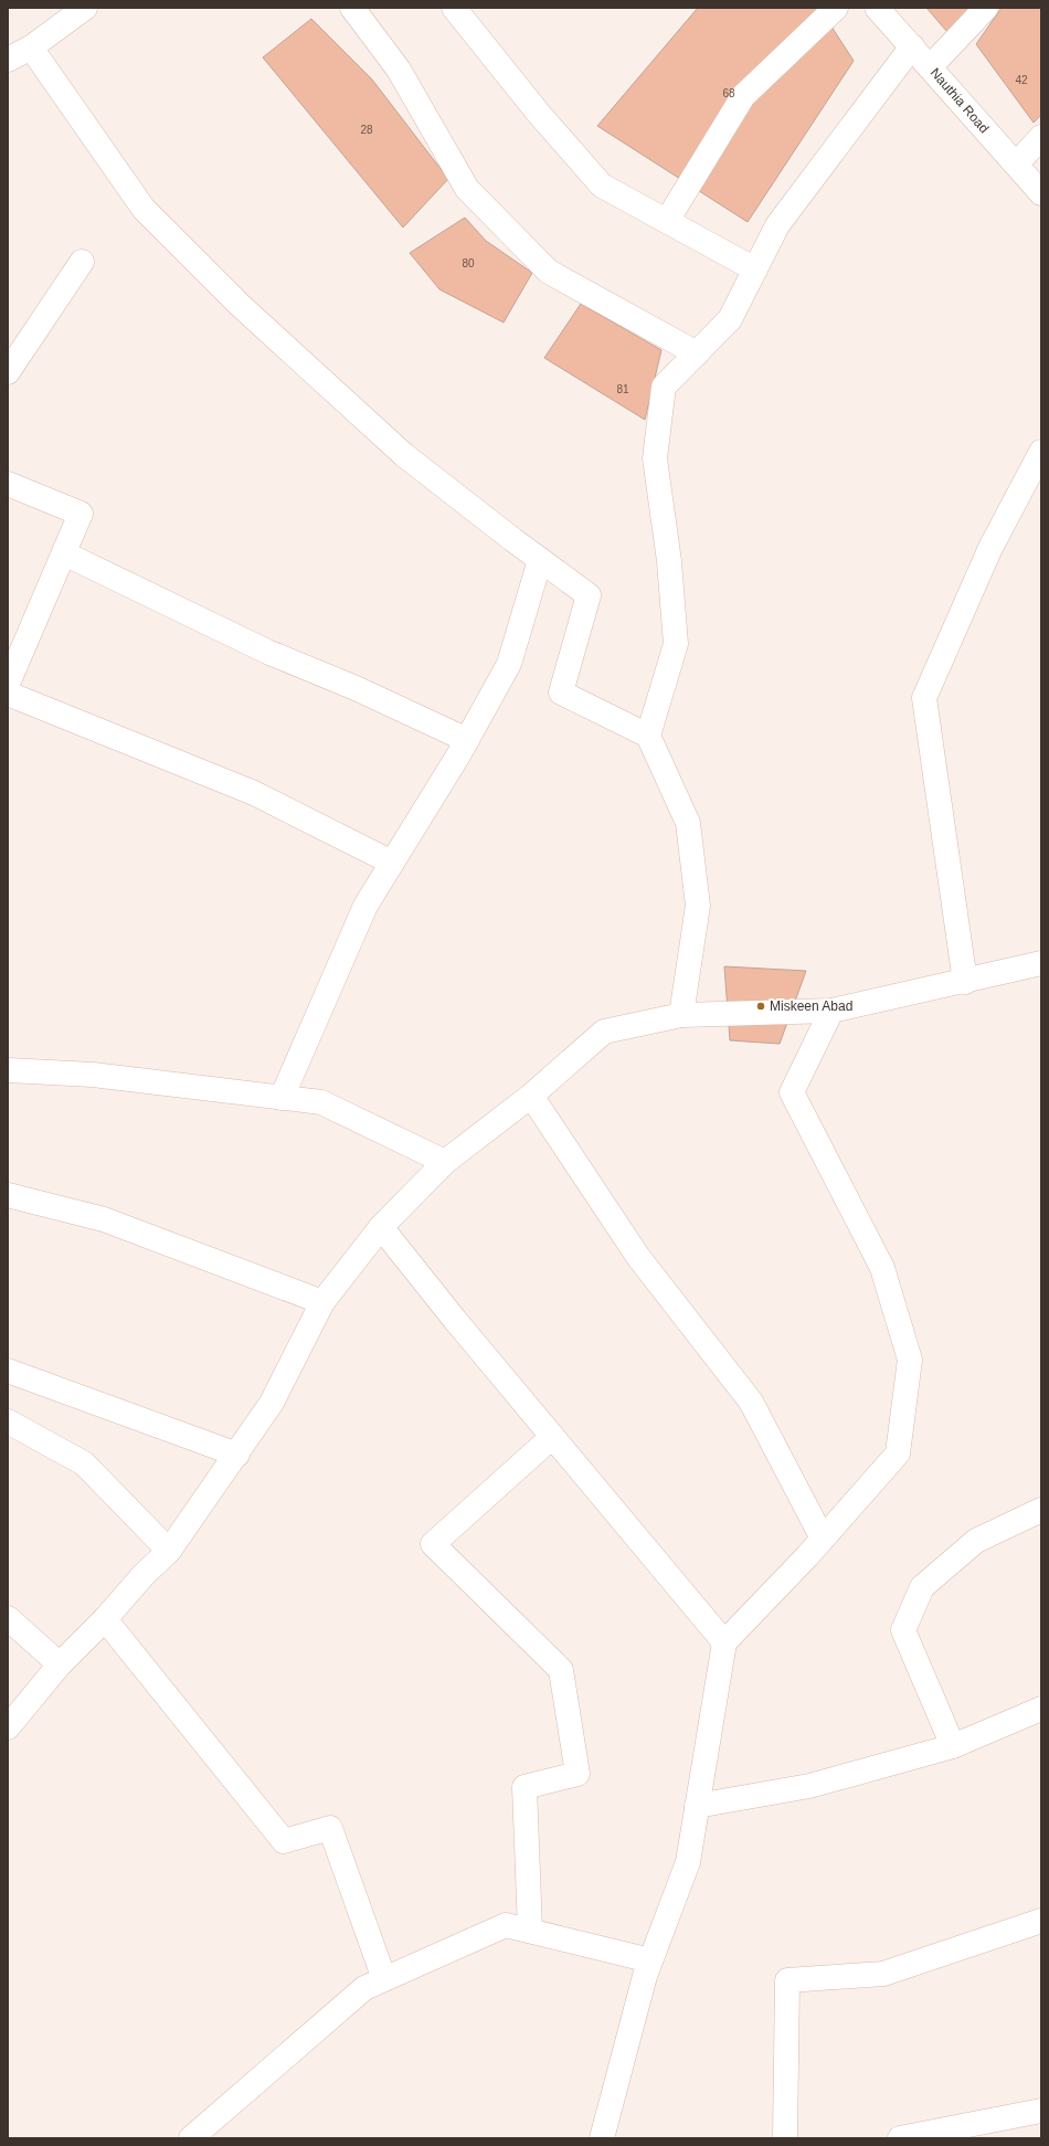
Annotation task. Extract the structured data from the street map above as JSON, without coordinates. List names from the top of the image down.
{
  "streets": {
    "street": ["Nauthia Road"]
  },
  "places": ["Miskeen Abad"],
  "house_numbers": [
    "42",
    "68",
    "28",
    "80",
    "81"
  ]
}
